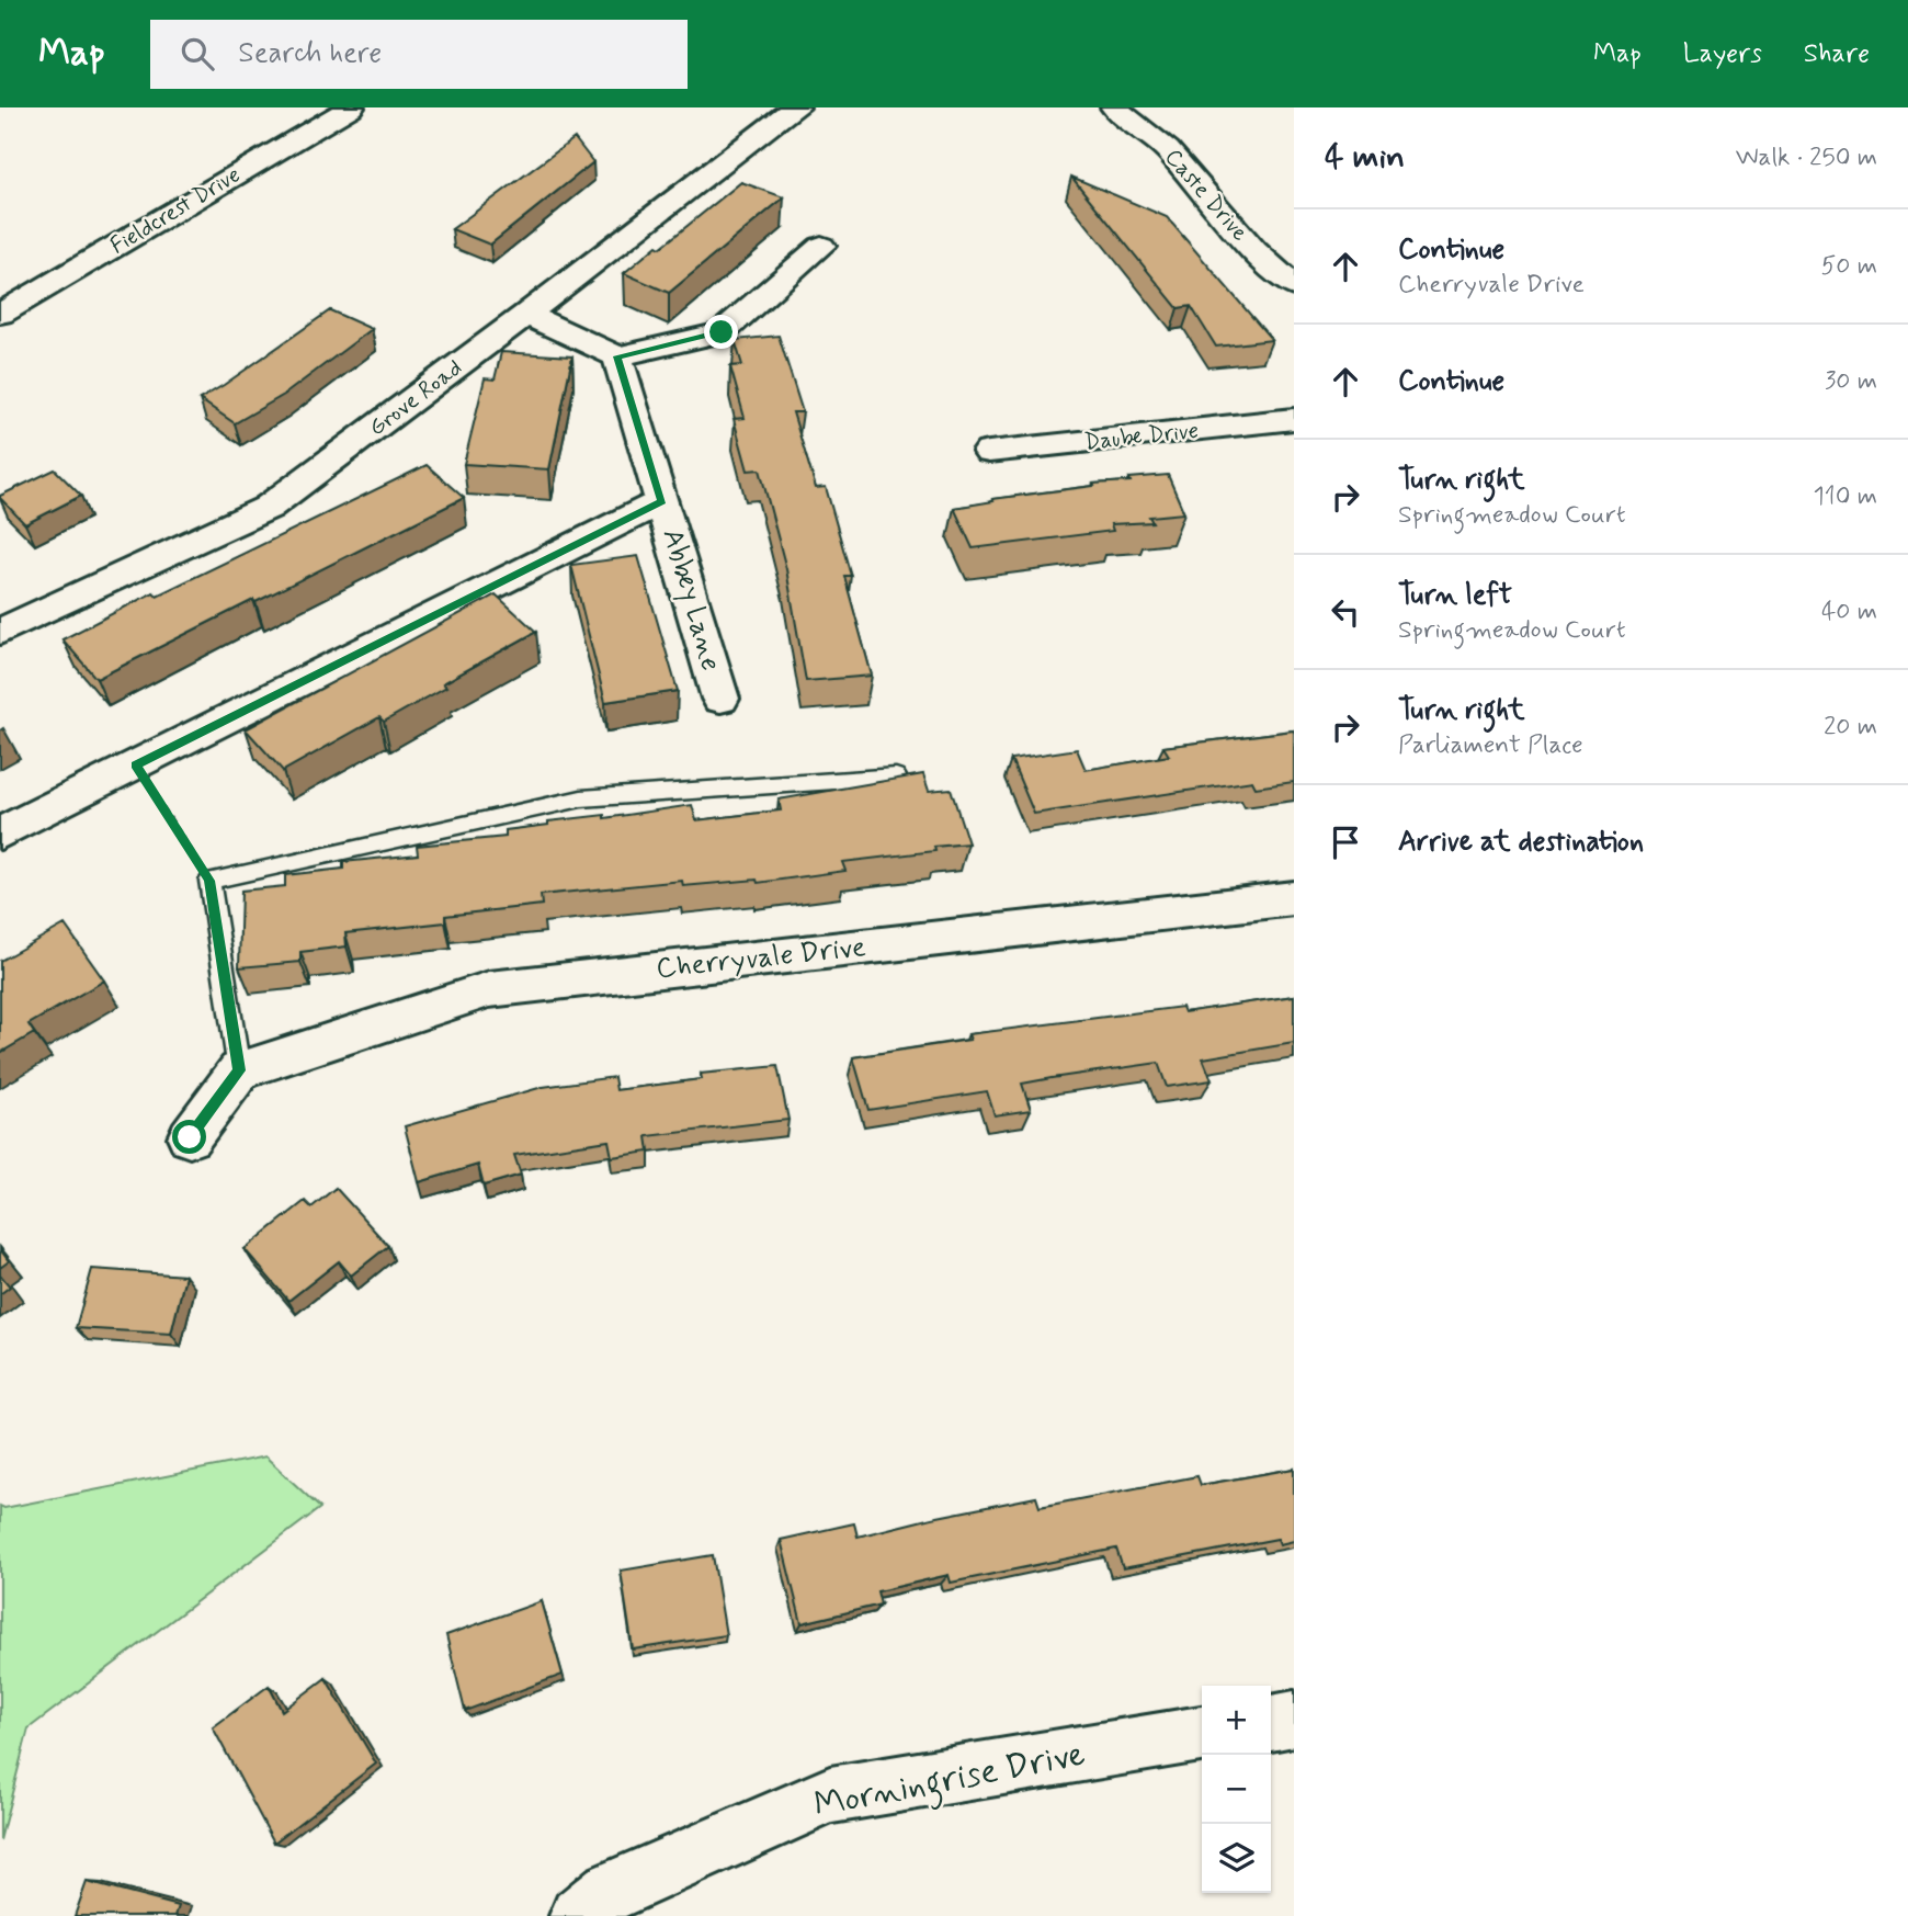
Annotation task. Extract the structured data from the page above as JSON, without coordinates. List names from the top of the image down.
{
  "streets": {
    "street": [
      "Caste Drive",
      "Fieldcrest Drive",
      "Grove Road",
      "Daube Drive",
      "Abbey Lane",
      "Cherryvale Drive",
      "Morningrise Drive"
    ]
  },
  "page": {
    "header": "Map",
    "search": "Search here",
    "nav": ["Map", "Layers", "Share"],
    "heading": ["4 min", "Walk · 250 m"],
    "list": [
      ["Continue", "Cherryvale Drive", "50 m"],
      ["Continue", "30 m"],
      ["Turn right", "Springmeadow Court", "110 m"],
      ["Turn left", "Springmeadow Court", "40 m"],
      ["Turn right", "Parliament Place", "20 m"],
      "Arrive at destination"
    ],
    "map_buttons": ["+", "−"]
  }
}
